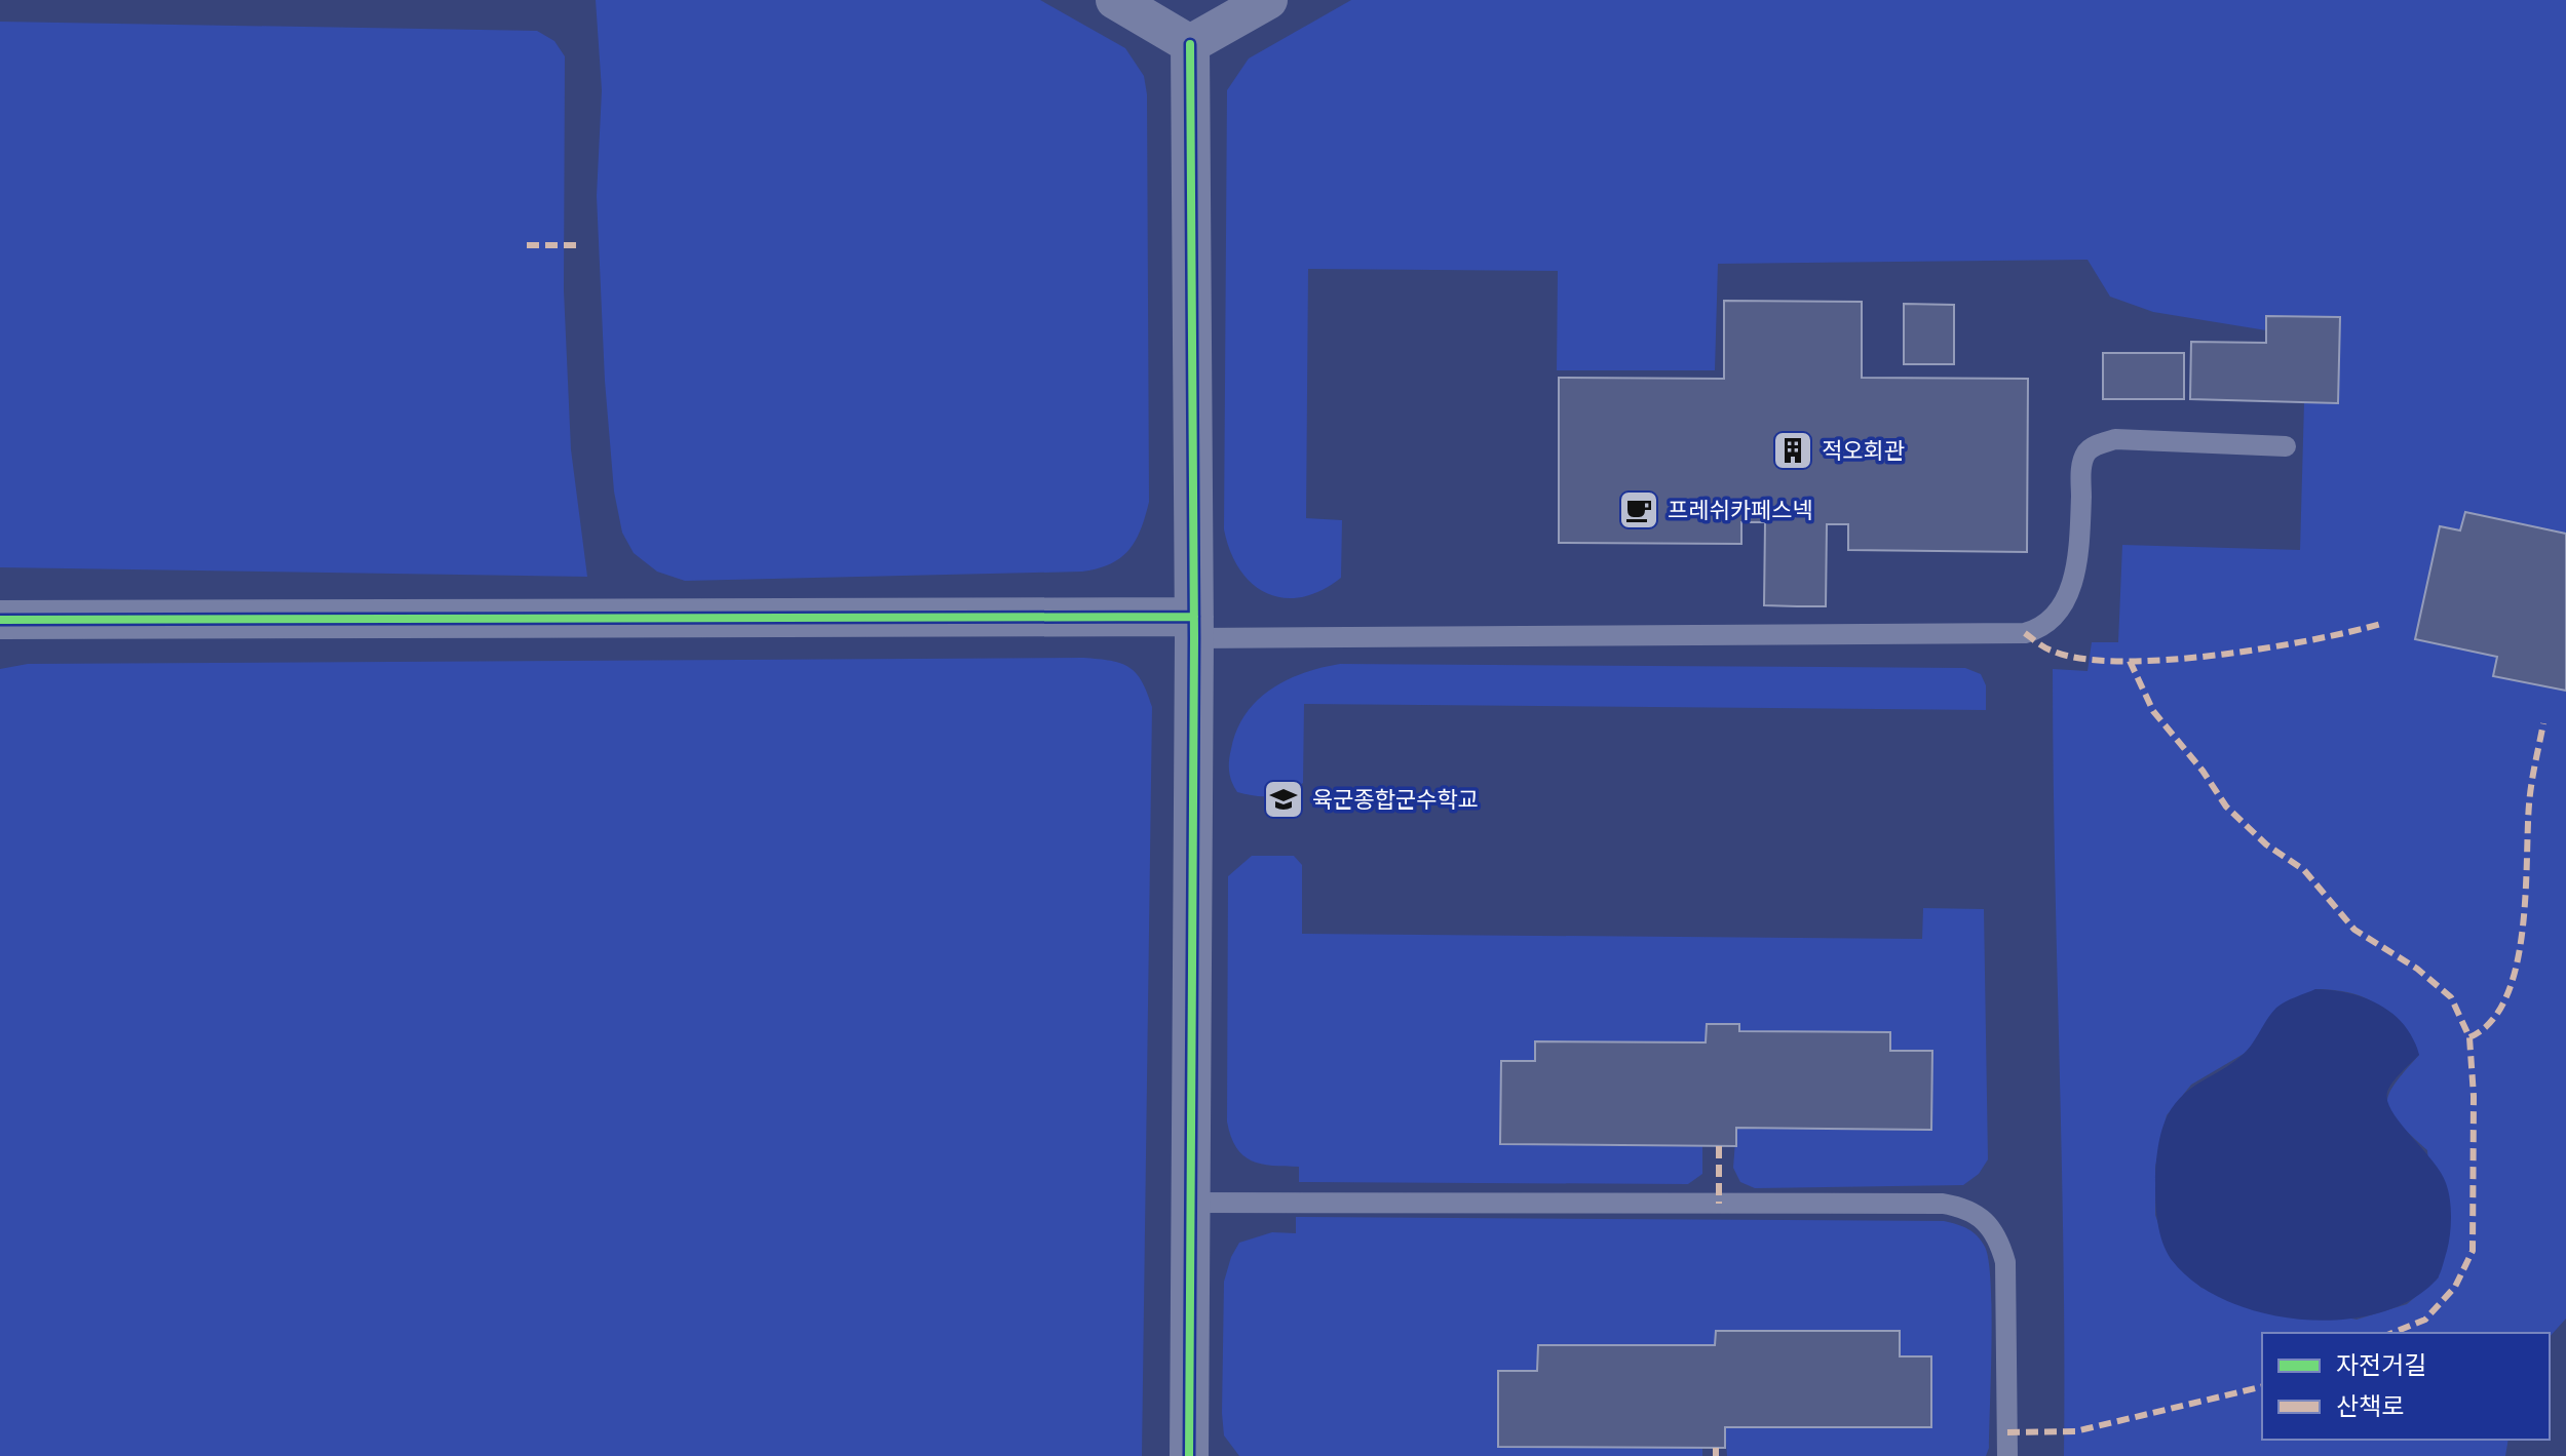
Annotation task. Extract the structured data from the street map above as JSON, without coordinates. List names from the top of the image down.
{
  "places": {
    "building": ["적오회관"],
    "cafe": ["프레쉬카페스넥"],
    "school or university": ["육군종합군수학교"]
  },
  "legend": ["자전거길", "산책로"]
}
